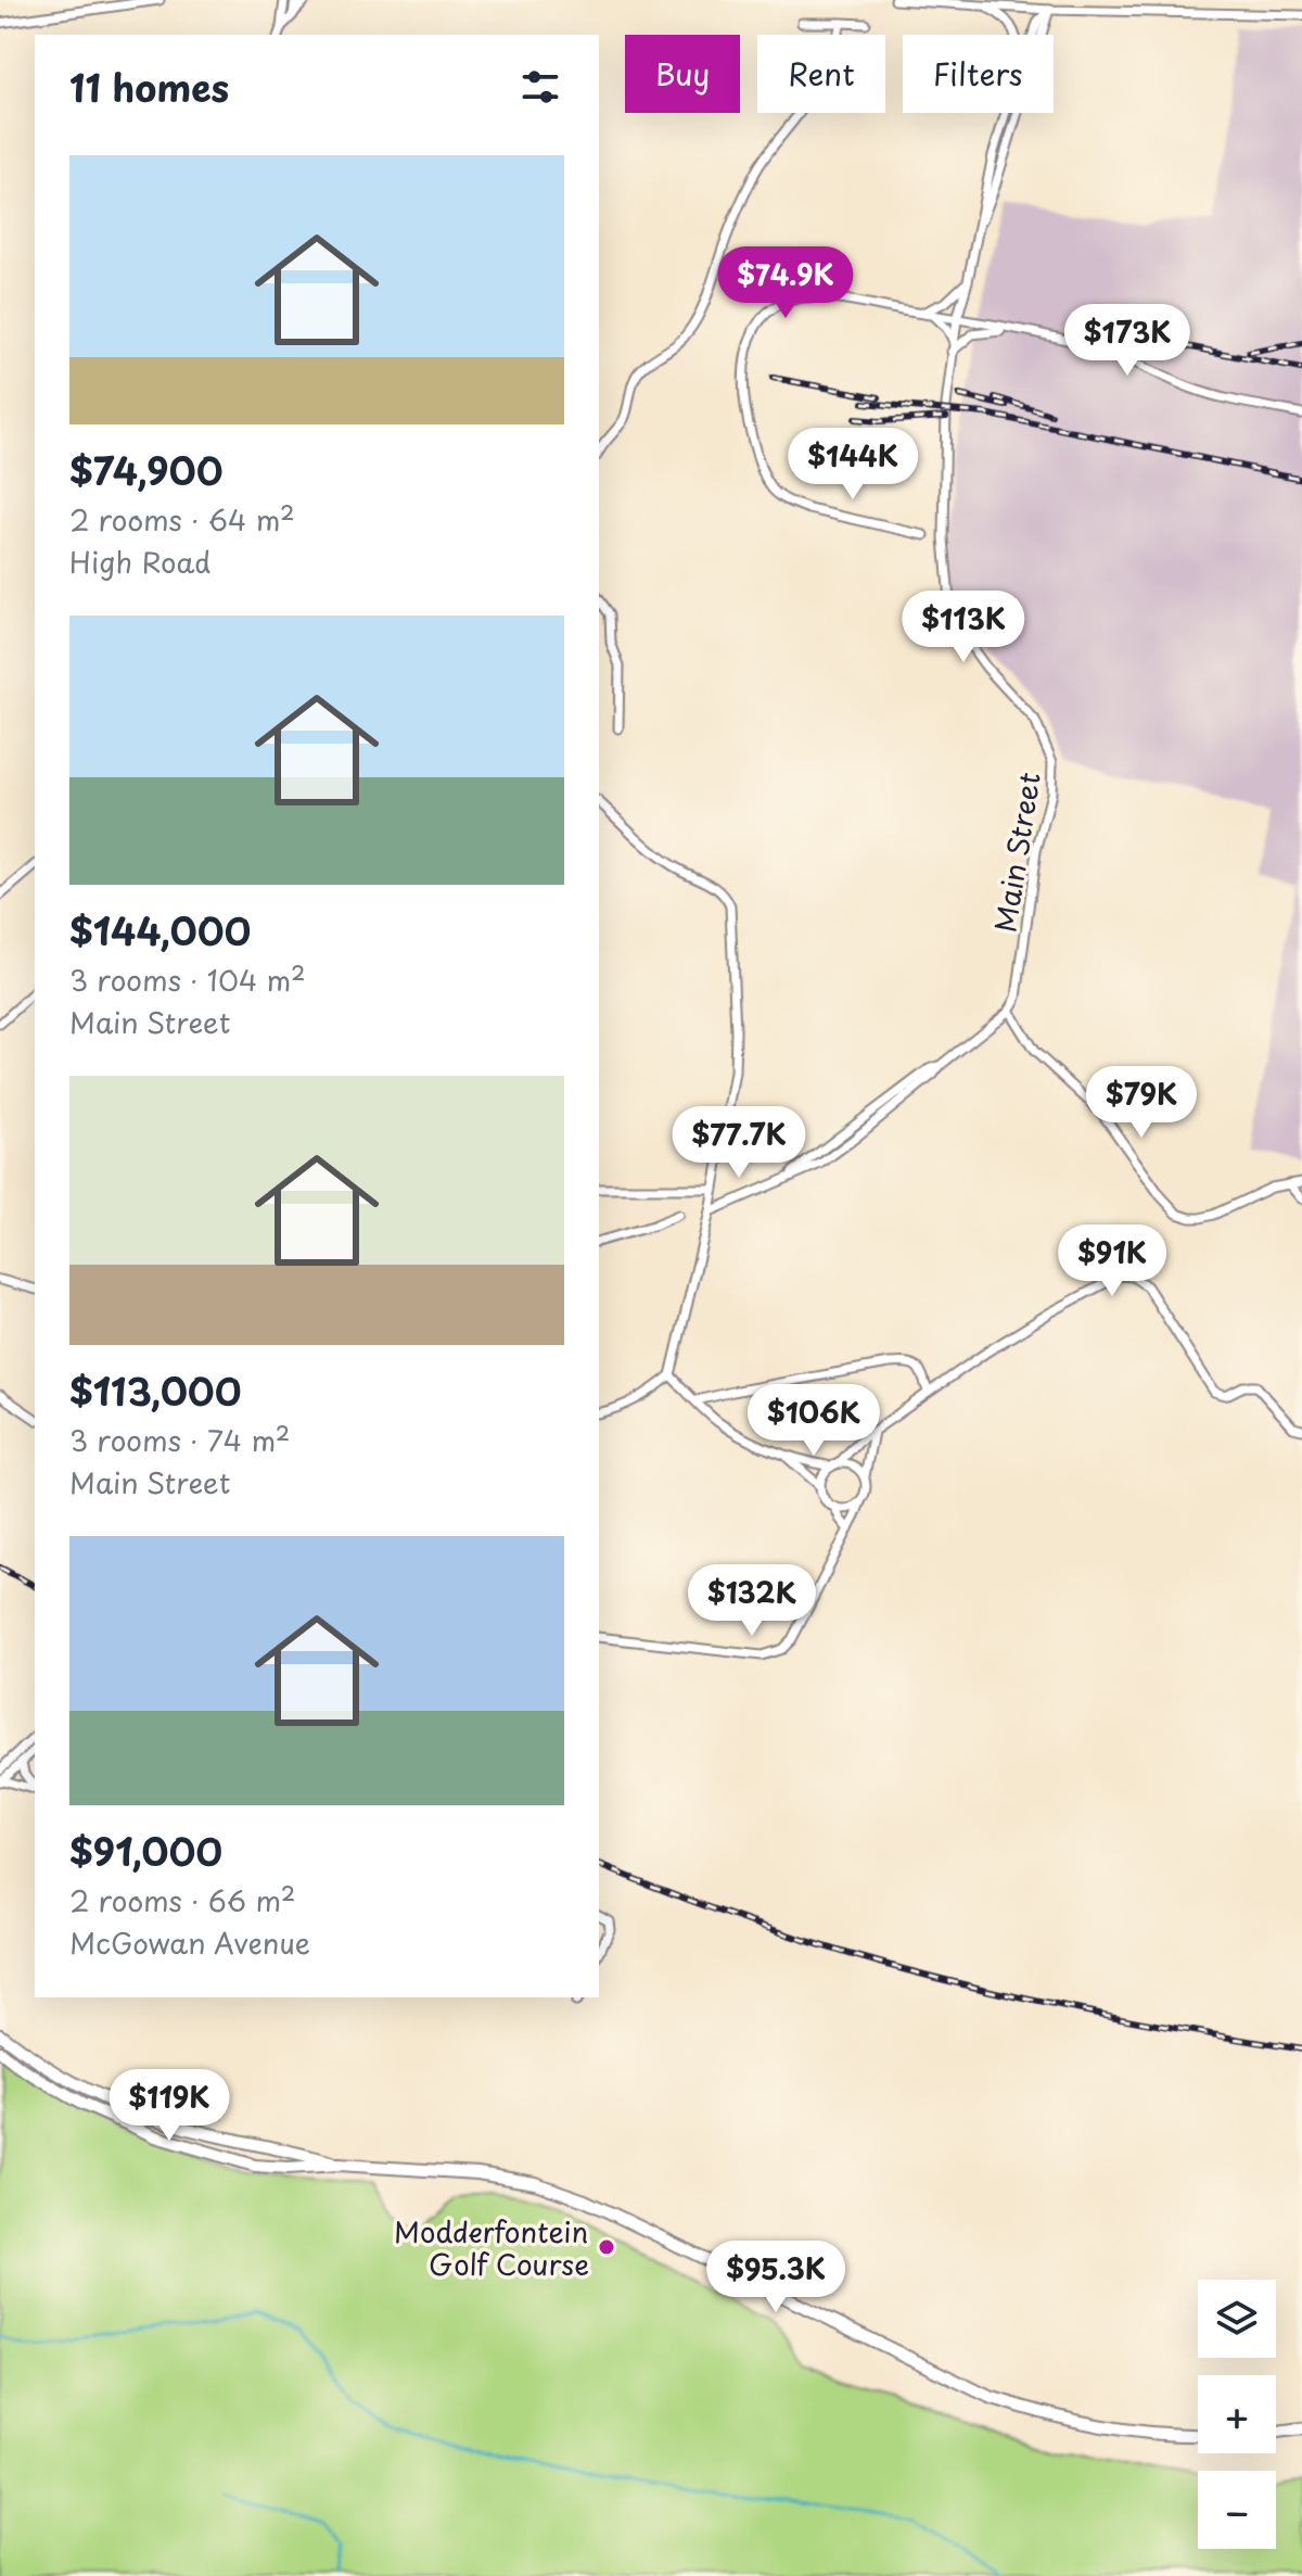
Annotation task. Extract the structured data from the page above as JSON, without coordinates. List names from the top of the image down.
{
  "streets": {
    "street": ["Main Street"]
  },
  "places": ["Modderfontein Golf Course"],
  "page": {
    "chip": ["Buy", "Rent", "Filters"],
    "heading": "11 homes",
    "list": [
      {
        "name": "$74,900",
        "note": "2 rooms · 64 m² · High Road"
      },
      {
        "name": "$144,000",
        "note": "3 rooms · 104 m² · Main Street"
      },
      {
        "name": "$113,000",
        "note": "3 rooms · 74 m² · Main Street"
      },
      {
        "name": "$91,000",
        "note": "2 rooms · 66 m² · McGowan Avenue"
      }
    ],
    "price": [
      "$74.9K",
      "$173K",
      "$144K",
      "$113K",
      "$79K",
      "$77.7K",
      "$91K",
      "$106K",
      "$132K",
      "$119K",
      "$95.3K"
    ],
    "map_buttons": ["+", "−"]
  }
}
